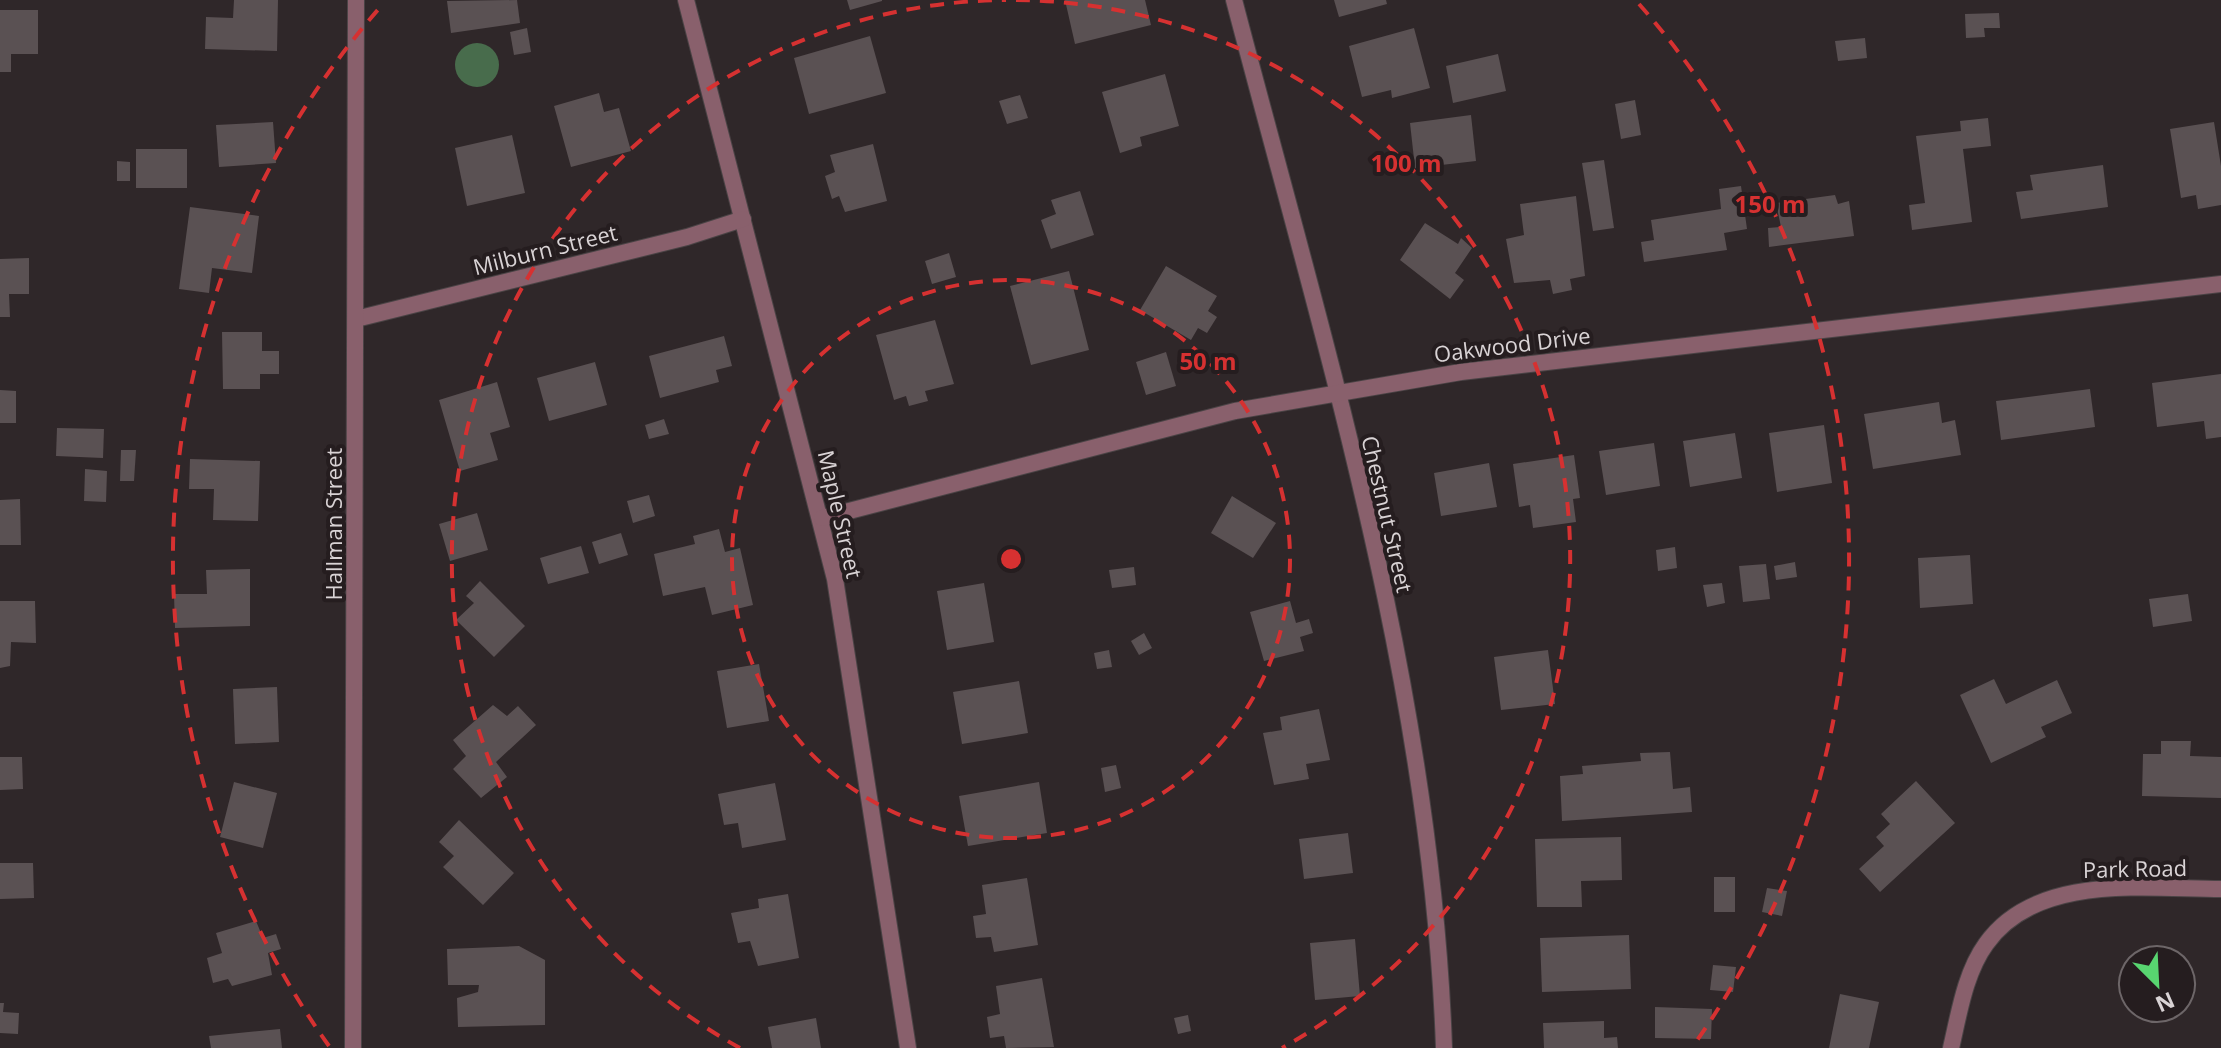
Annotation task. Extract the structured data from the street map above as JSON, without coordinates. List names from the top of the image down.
{
  "streets": {
    "street": [
      "Milburn Street",
      "Oakwood Drive",
      "Maple Street",
      "Chestnut Street",
      "Hallman Street",
      "Park Road"
    ]
  },
  "crossings": [
    ["Milburn Street", "Maple Street"],
    ["Milburn Street", "Hallman Street"],
    ["Oakwood Drive", "Maple Street"],
    ["Oakwood Drive", "Chestnut Street"]
  ],
  "north": "bottom right",
  "rings": ["100 m", "150 m", "50 m"]
}
